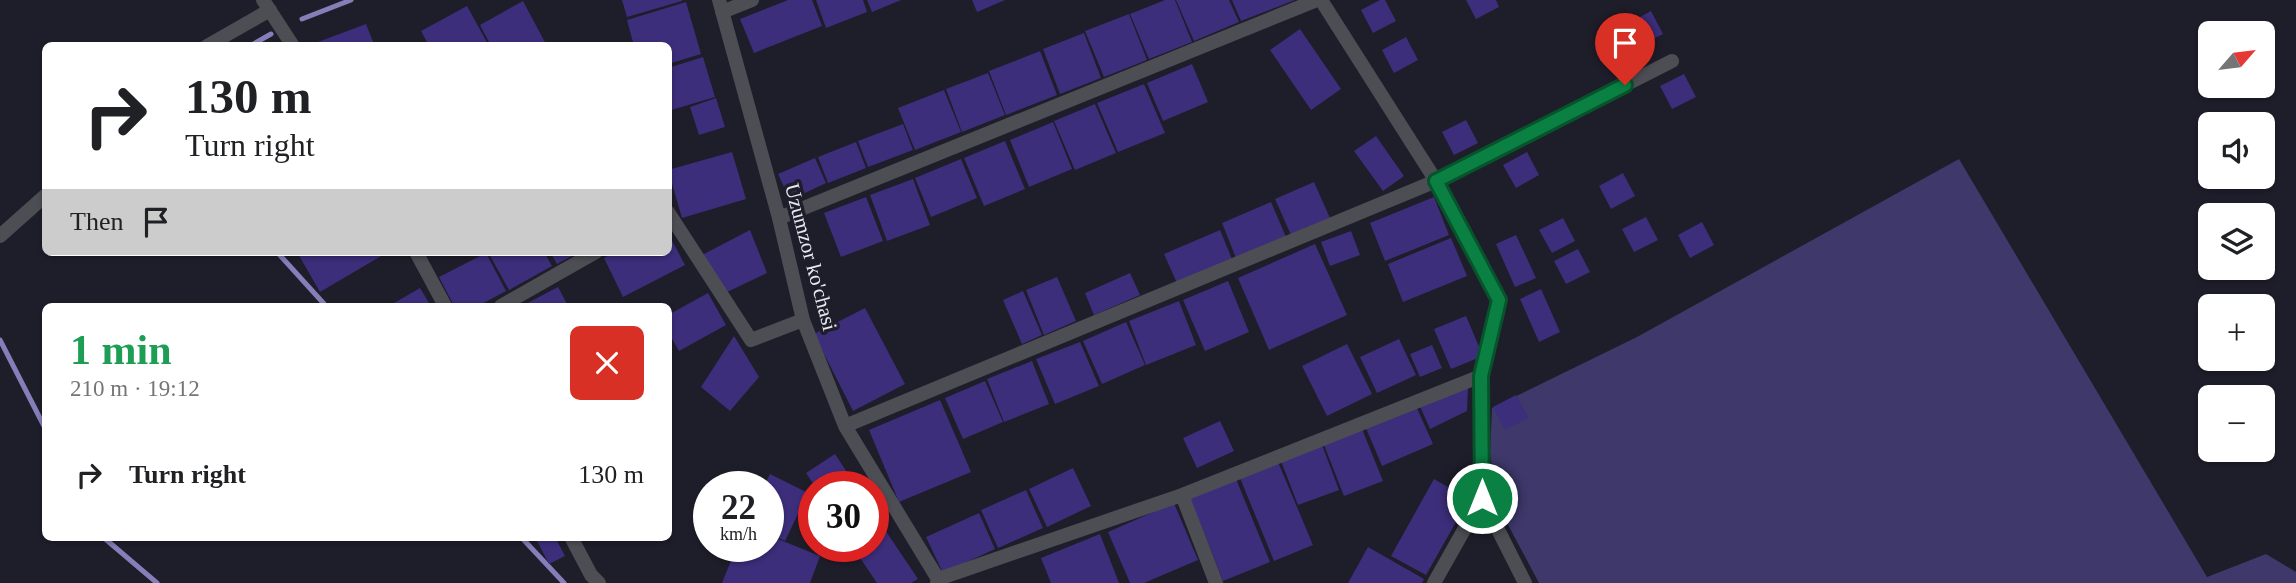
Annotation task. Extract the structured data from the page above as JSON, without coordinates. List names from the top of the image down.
{
  "streets": {
    "street": ["Uzumzor ko'chasi"]
  },
  "north": "top right",
  "page": {
    "map_buttons": ["+", "−"],
    "turn": ["130 m", "Turn right"],
    "then": "Then",
    "heading": ["1 min", "210 m · 19:12"],
    "list": [
      {
        "name": "Turn right",
        "value": "130 m"
      }
    ],
    "speed": "22 km/h",
    "limit": "30"
  }
}
